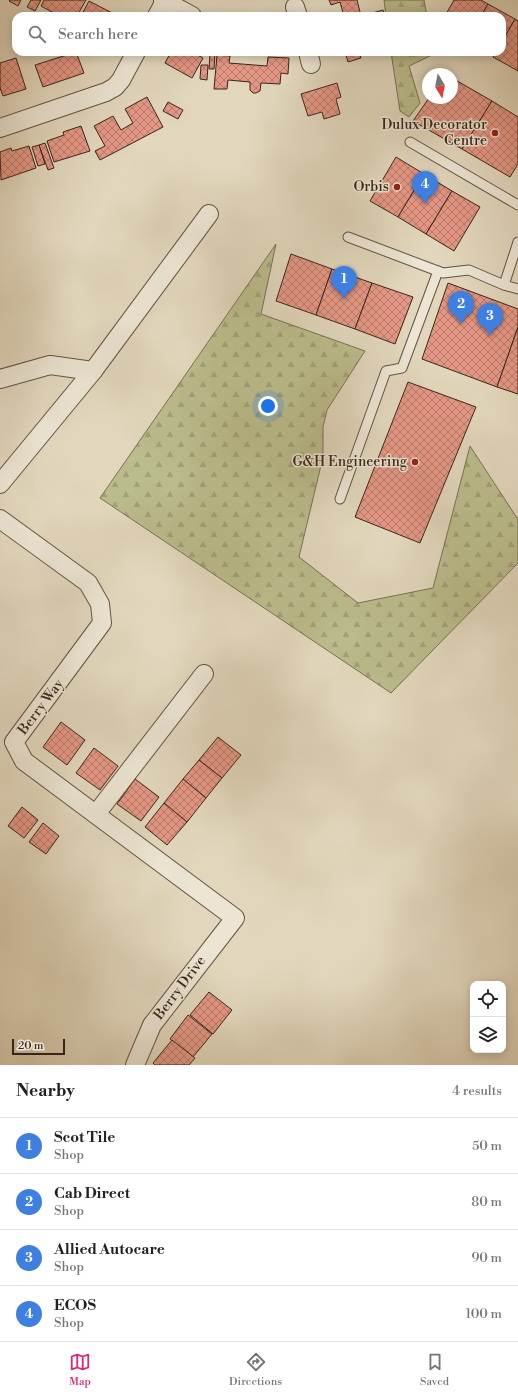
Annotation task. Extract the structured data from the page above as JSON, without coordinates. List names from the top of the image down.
{
  "streets": {
    "street": ["Berry Way", "Berry Drive"]
  },
  "crossings": [
    ["Berry Way", "Berry Drive"]
  ],
  "places": ["Dulux Decorator Centre", "Orbis", "G&H Engineering"],
  "scale_bar": "20 m",
  "north": "bottom",
  "page": {
    "search": "Search here",
    "pins": [
      "4",
      "1",
      "2",
      "3"
    ],
    "scale": "20 m",
    "heading": ["Nearby", "4 results"],
    "list": [
      {
        "mark": "1",
        "name": "Scot Tile",
        "note": "Shop",
        "value": "50 m"
      },
      {
        "mark": "2",
        "name": "Cab Direct",
        "note": "Shop",
        "value": "80 m"
      },
      {
        "mark": "3",
        "name": "Allied Autocare",
        "note": "Shop",
        "value": "90 m"
      },
      {
        "mark": "4",
        "name": "ECOS",
        "note": "Shop",
        "value": "100 m"
      }
    ],
    "nav": ["Map", "Directions", "Saved"]
  }
}
